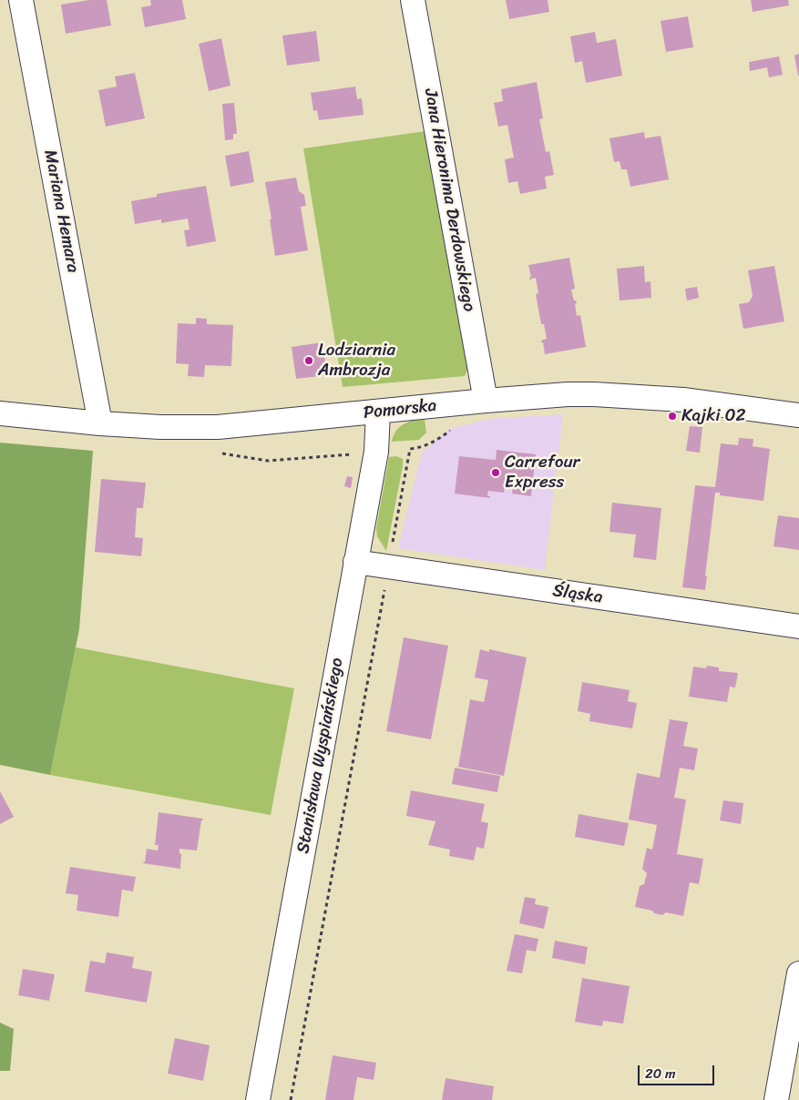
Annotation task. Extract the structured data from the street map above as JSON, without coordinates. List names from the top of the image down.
{
  "streets": {
    "street": [
      "Jana Hieronima Derdowskiego",
      "Mariana Hemara",
      "Pomorska",
      "Śląska",
      "Stanisława Wyspiańskiego"
    ]
  },
  "crossings": [
    ["Jana Hieronima Derdowskiego", "Pomorska"],
    ["Mariana Hemara", "Pomorska"],
    ["Pomorska", "Stanisława Wyspiańskiego"],
    ["Śląska", "Stanisława Wyspiańskiego"]
  ],
  "places": ["Lodziarnia Ambrozja", "Kajki 02", "Carrefour Express"],
  "scale_bar": "20 m"
}
